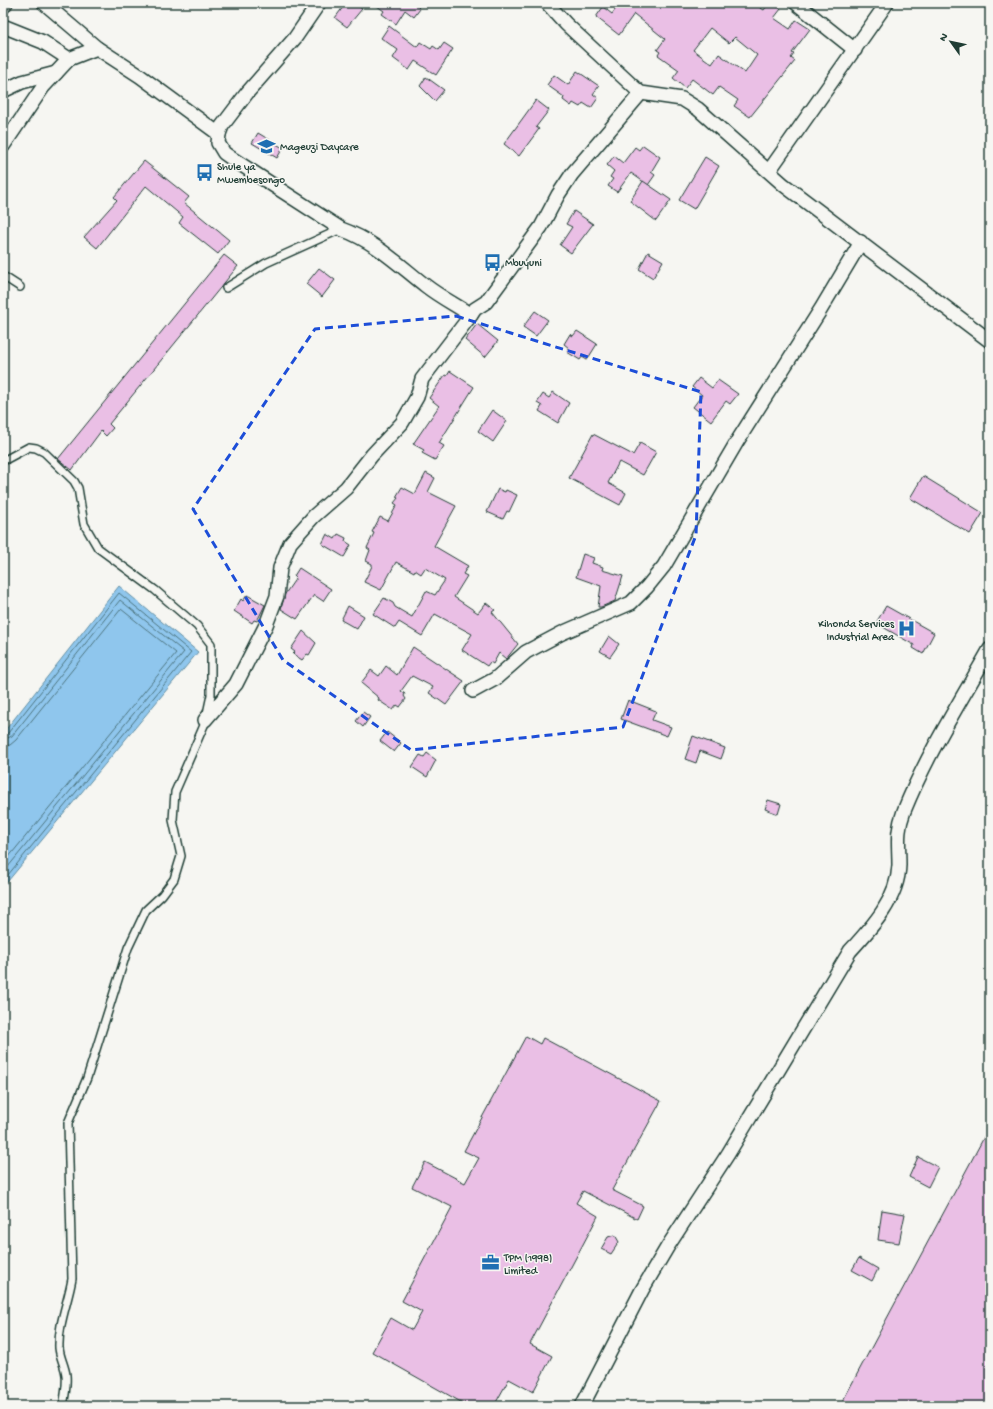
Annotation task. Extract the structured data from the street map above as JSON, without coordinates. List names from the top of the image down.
{
  "places": {
    "school or university": ["Mageuzi Daycare"],
    "bus stop": ["Shule ya Mwembesongo", "Mbuyuni"],
    "hospital": ["Kihonda Services Industrial Area"],
    "office": ["TPM (1998) Limited"]
  },
  "north": "top left"
}
